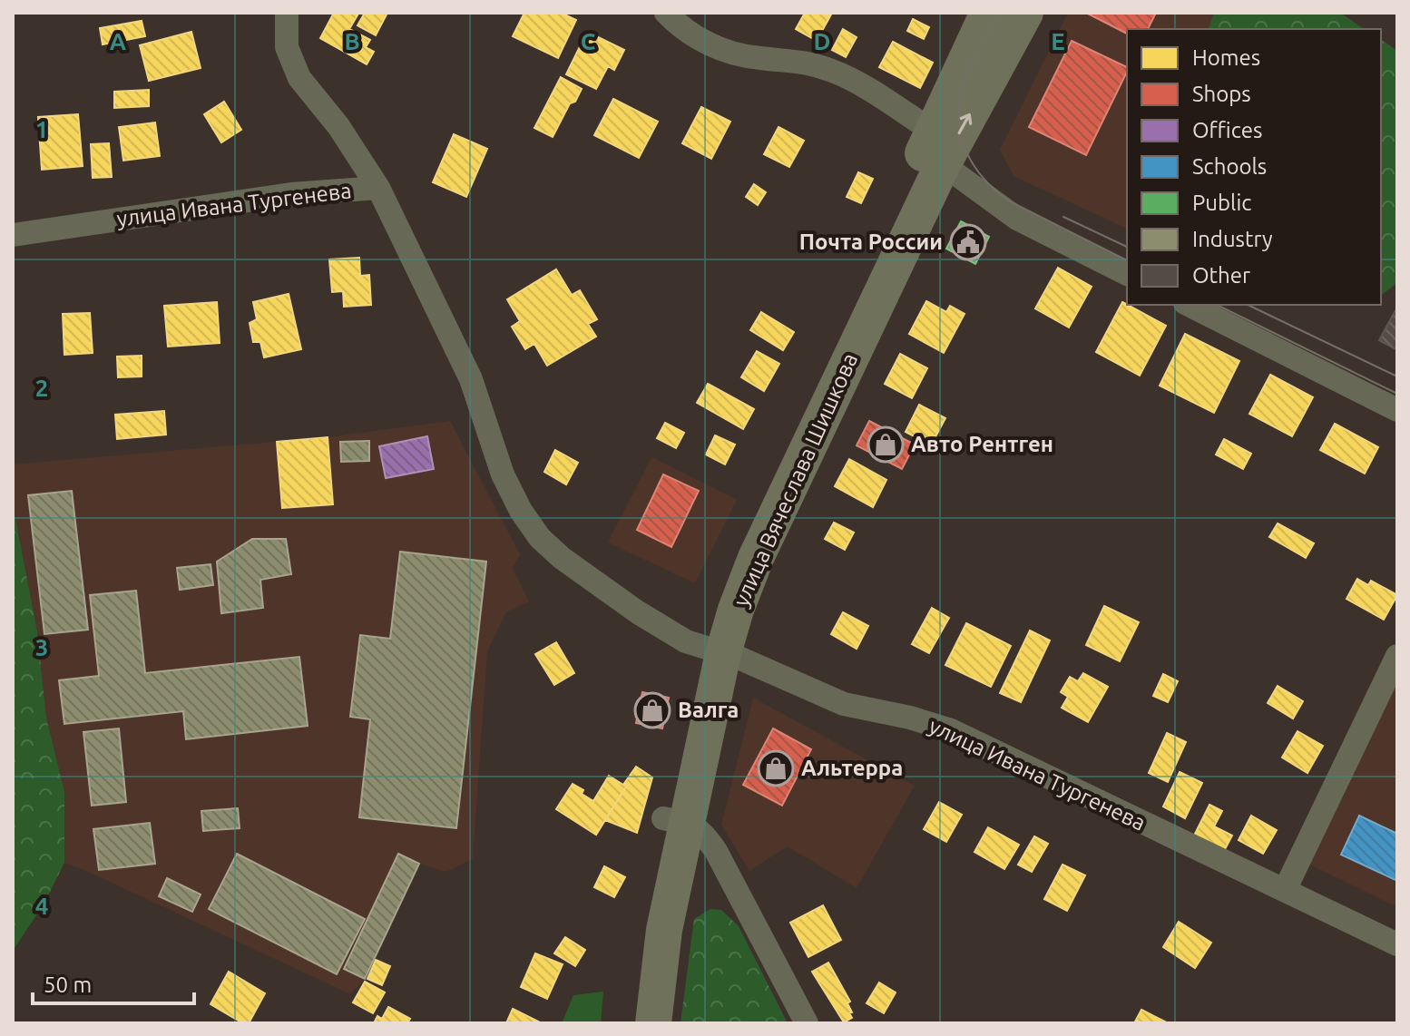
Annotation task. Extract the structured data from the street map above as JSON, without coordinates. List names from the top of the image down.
{
  "streets": {
    "main road": ["улица Вячеслава Шишкова"],
    "street": ["улица Ивана Тургенева"]
  },
  "crossings": [
    ["улица Ивана Тургенева", "улица Вячеслава Шишкова"]
  ],
  "places": {
    "public building": ["Почта России"],
    "shop": ["Авто Рентген", "Валга", "Альтерра"]
  },
  "legend": [
    "Homes",
    "Shops",
    "Offices",
    "Schools",
    "Public",
    "Industry",
    "Other"
  ],
  "scale_bar": "50 m",
  "grid": {
    "columns": [
      "A",
      "B",
      "C",
      "D",
      "E"
    ],
    "rows": [
      "1",
      "2",
      "3",
      "4"
    ]
  }
}
